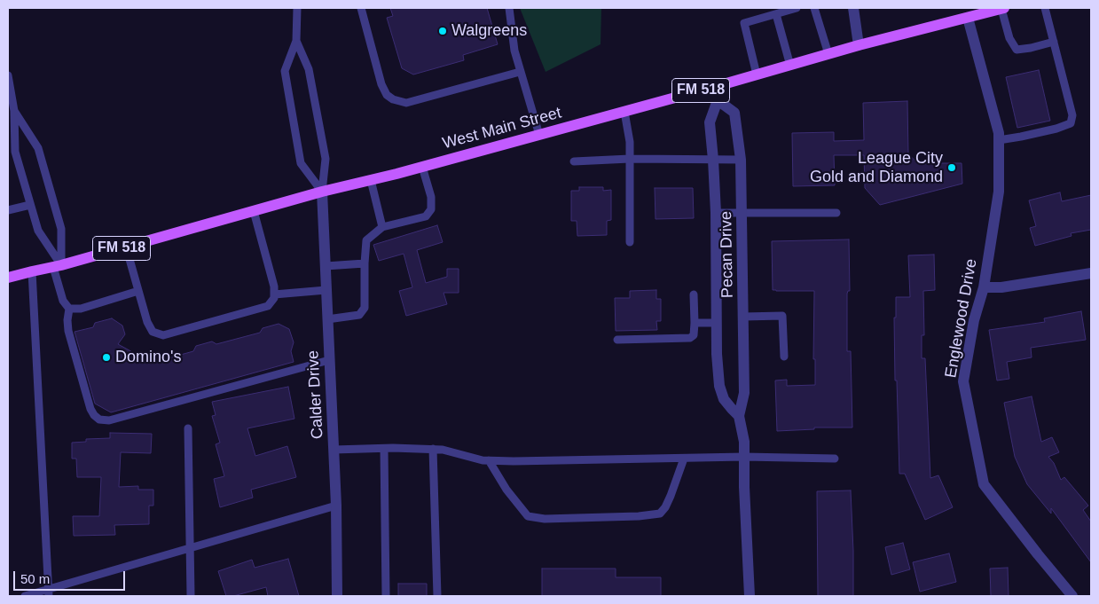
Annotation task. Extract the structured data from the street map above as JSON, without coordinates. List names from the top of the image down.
{
  "streets": {
    "main road": ["FM 518", "West Main Street"],
    "street": ["Pecan Drive", "Englewood Drive", "Calder Drive"]
  },
  "crossings": [
    ["West Main Street", "Englewood Drive"],
    ["West Main Street", "Calder Drive"]
  ],
  "places": ["Walgreens", "League City Gold and Diamond", "Domino's"],
  "scale_bar": "50 m"
}
